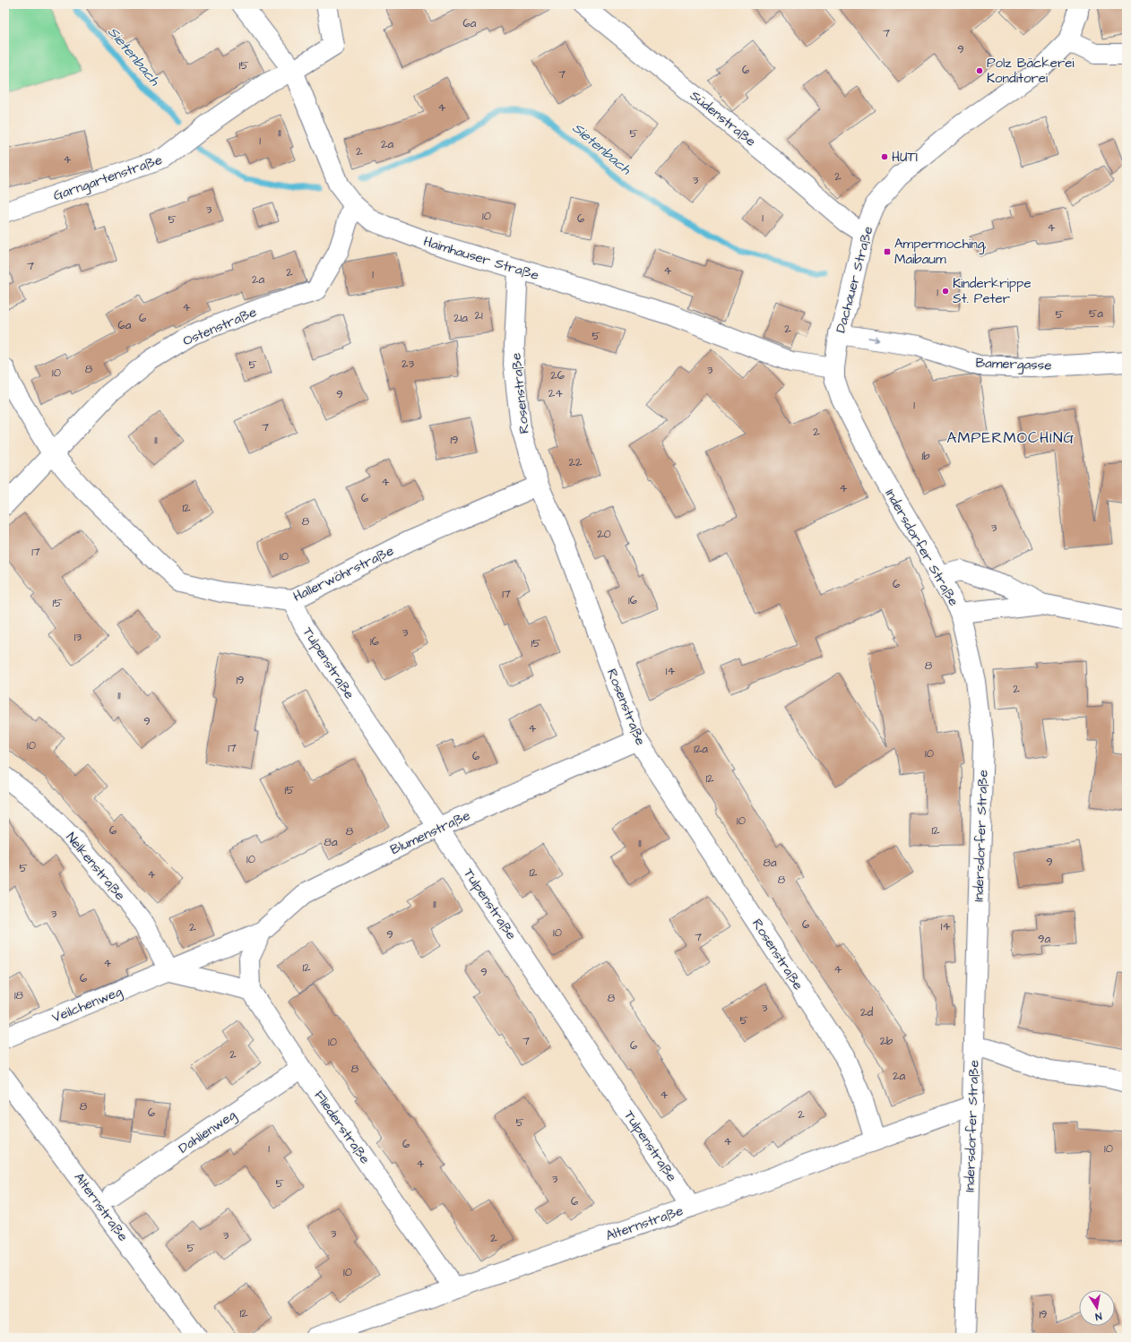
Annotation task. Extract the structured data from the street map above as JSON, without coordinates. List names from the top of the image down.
{
  "streets": {
    "street": [
      "Südenstraße",
      "Garngartenstraße",
      "Haimhauser Straße",
      "Dachauer Straße",
      "Ostenstraße",
      "Bamergasse",
      "Rosenstraße",
      "Indersdorfer Straße",
      "Hallerwöhrstraße",
      "Tulpenstraße",
      "Blumenstraße",
      "Nelkenstraße",
      "Veilchenweg",
      "Fliederstraße",
      "Dahlienweg",
      "Alternstraße"
    ]
  },
  "crossings": [
    ["Südenstraße", "Dachauer Straße"],
    ["Garngartenstraße", "Haimhauser Straße"],
    ["Haimhauser Straße", "Dachauer Straße"],
    ["Haimhauser Straße", "Ostenstraße"],
    ["Haimhauser Straße", "Rosenstraße"],
    ["Haimhauser Straße", "Indersdorfer Straße"],
    ["Dachauer Straße", "Bamergasse"],
    ["Dachauer Straße", "Indersdorfer Straße"],
    ["Ostenstraße", "Hallerwöhrstraße"],
    ["Rosenstraße", "Hallerwöhrstraße"],
    ["Rosenstraße", "Blumenstraße"],
    ["Rosenstraße", "Alternstraße"],
    ["Indersdorfer Straße", "Alternstraße"],
    ["Hallerwöhrstraße", "Tulpenstraße"],
    ["Tulpenstraße", "Blumenstraße"],
    ["Tulpenstraße", "Alternstraße"],
    ["Blumenstraße", "Veilchenweg"],
    ["Blumenstraße", "Fliederstraße"],
    ["Nelkenstraße", "Veilchenweg"],
    ["Fliederstraße", "Dahlienweg"],
    ["Fliederstraße", "Alternstraße"]
  ],
  "one_way": ["Bamergasse"],
  "districts": ["AMPERMOCHING"],
  "water": ["Sietenbach"],
  "places": {
    "other": ["Polz Bäckerei Konditorei", "HUTI", "Kinderkrippe St. Peter"],
    "transit": ["Ampermoching, Maibaum"]
  },
  "house_numbers": [
    "6a",
    "7",
    "9",
    "15",
    "6",
    "7",
    "4",
    "11",
    "5",
    "1",
    "2a",
    "2",
    "4",
    "2",
    "3",
    "3",
    "10",
    "1",
    "6",
    "5",
    "4",
    "7",
    "4",
    "2",
    "1",
    "2a",
    "1",
    "4",
    "5a",
    "5",
    "21",
    "6",
    "21a",
    "6a",
    "2",
    "5",
    "23",
    "5",
    "8",
    "3",
    "10",
    "26",
    "24",
    "9",
    "1",
    "7",
    "2",
    "11",
    "19",
    "1b",
    "22",
    "4",
    "4",
    "6",
    "12",
    "8",
    "3",
    "20",
    "17",
    "10",
    "6",
    "17",
    "16",
    "15",
    "3",
    "13",
    "16",
    "15",
    "8",
    "14",
    "19",
    "2",
    "11",
    "9",
    "4",
    "10",
    "17",
    "12a",
    "10",
    "6",
    "12",
    "15",
    "10",
    "6",
    "12",
    "8",
    "8a",
    "11",
    "10",
    "9",
    "8a",
    "5",
    "12",
    "4",
    "8",
    "11",
    "3",
    "6",
    "14",
    "2",
    "10",
    "9",
    "7",
    "9a",
    "4",
    "12",
    "4",
    "9",
    "6",
    "18",
    "8",
    "3",
    "2d",
    "5",
    "7",
    "2b",
    "10",
    "6",
    "2",
    "8",
    "2a",
    "4",
    "8",
    "6",
    "2",
    "5",
    "4",
    "6",
    "1",
    "10",
    "4",
    "3",
    "5",
    "6",
    "3",
    "3",
    "2",
    "5",
    "10",
    "12",
    "19"
  ],
  "north": "bottom"
}
